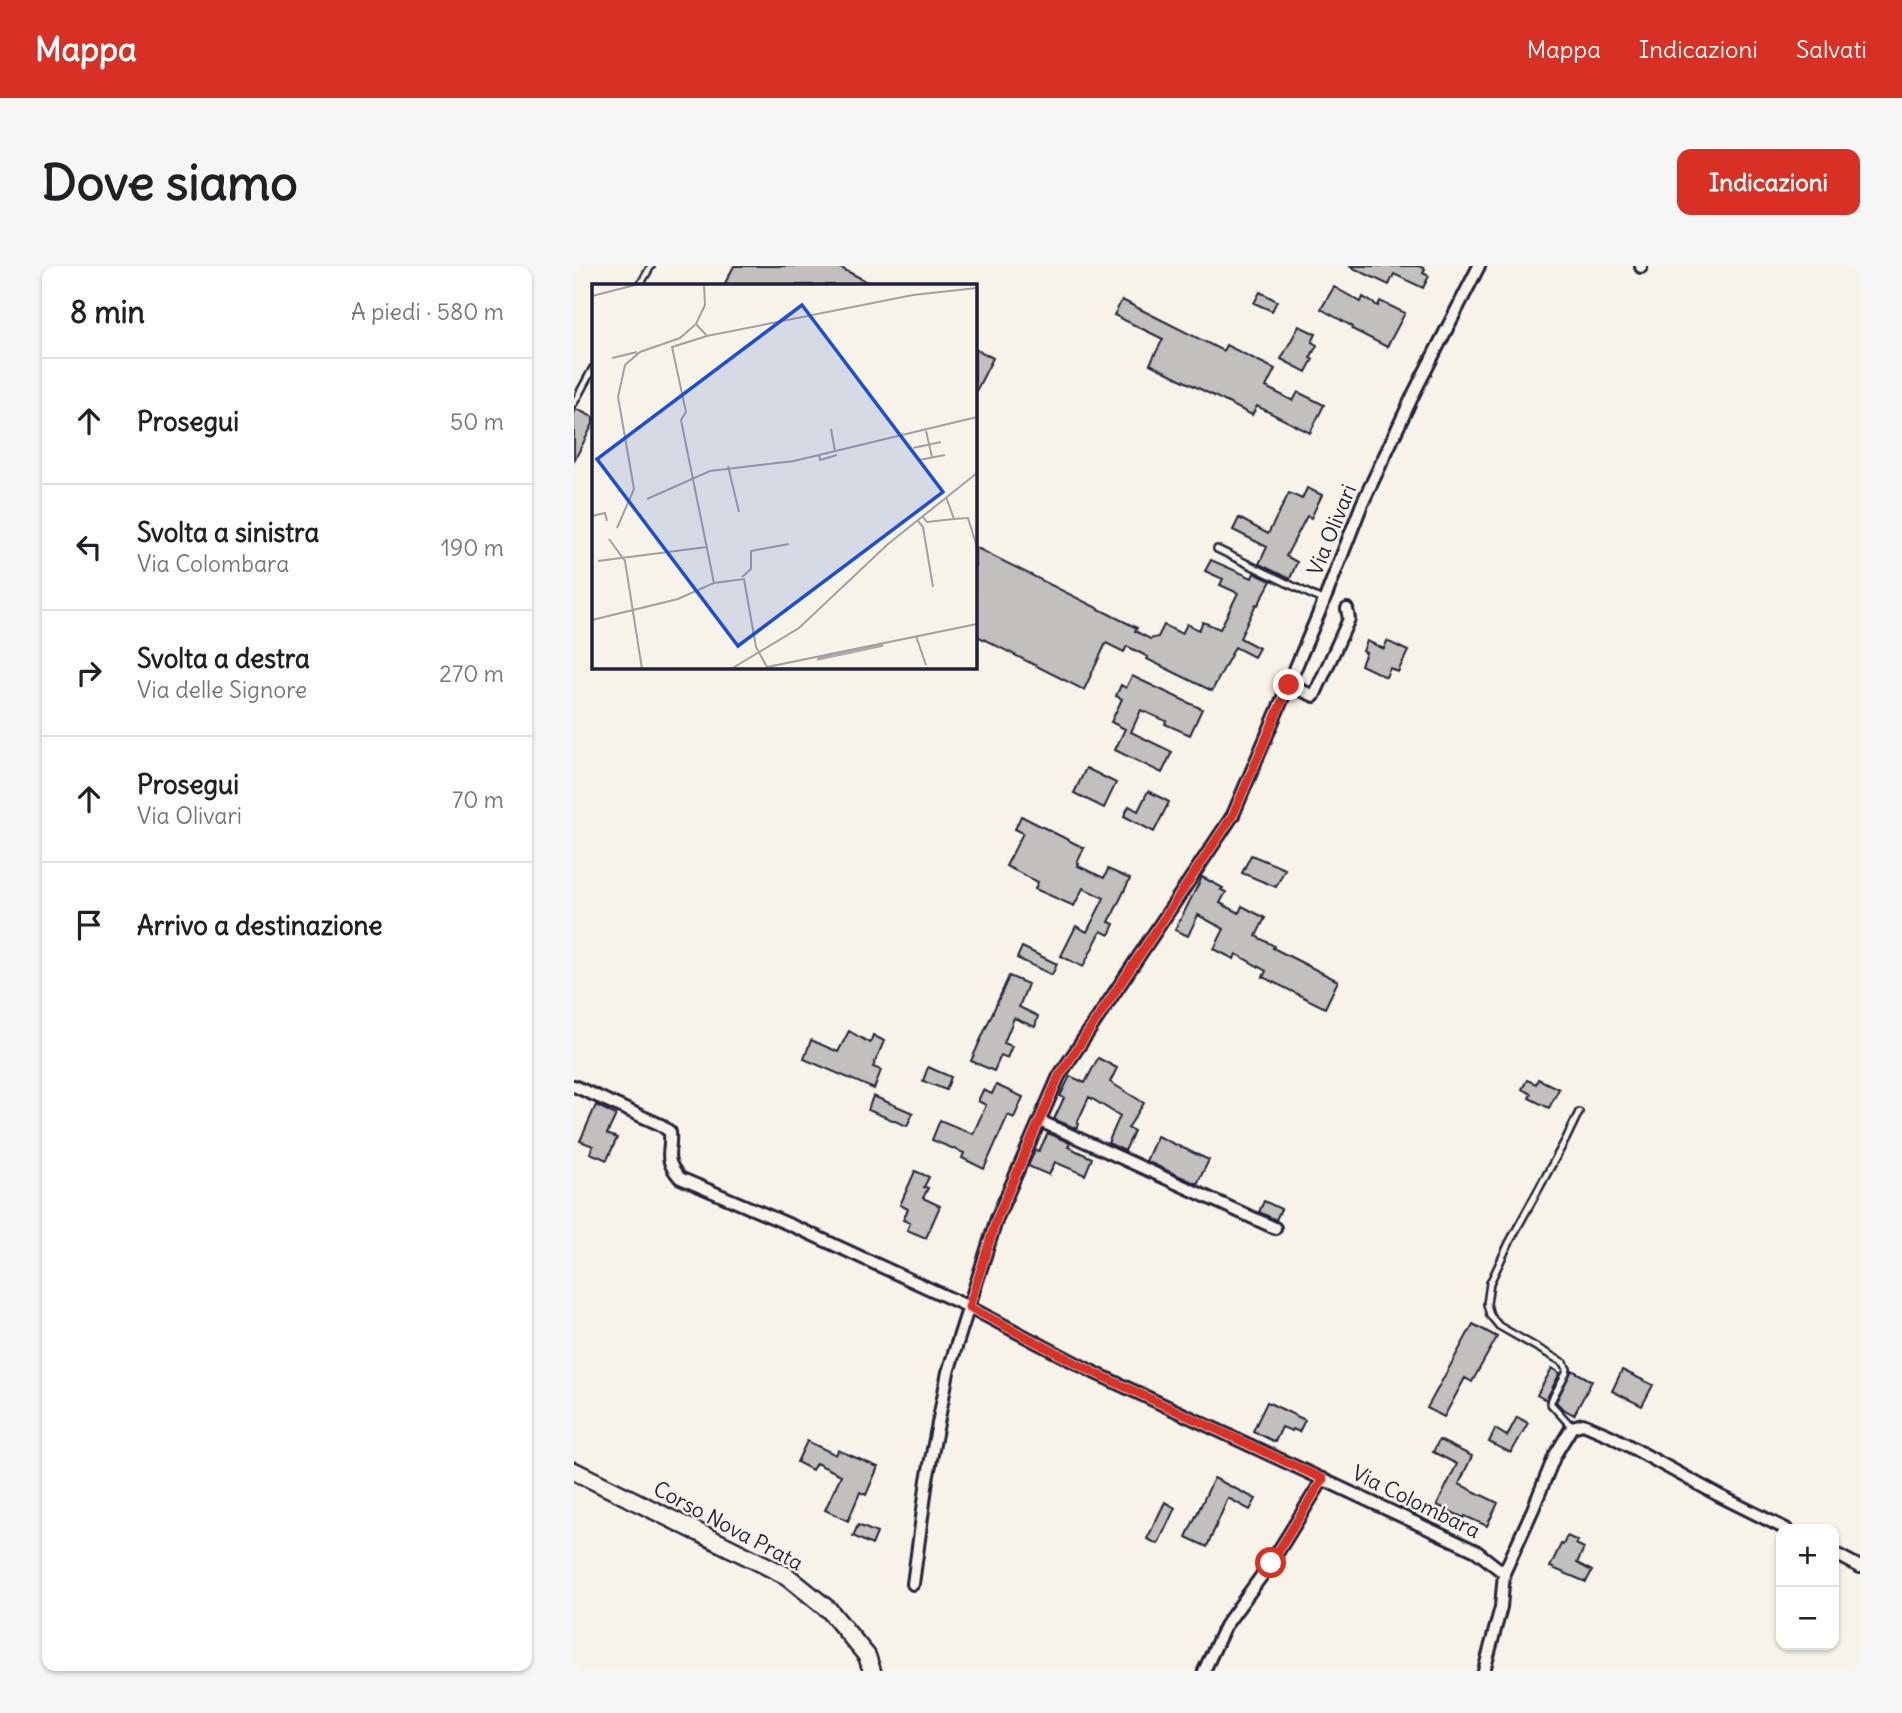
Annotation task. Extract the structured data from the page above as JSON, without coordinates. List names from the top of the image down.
{
  "streets": {
    "main road": ["Corso Nova Prata"],
    "street": ["Via Olivari", "Via Colombara"]
  },
  "crossings": [
    ["Via Olivari", "Via Colombara"]
  ],
  "page": {
    "header": "Mappa",
    "nav": ["Mappa", "Indicazioni", "Salvati"],
    "buttons": "Indicazioni",
    "title": "Dove siamo",
    "heading": ["8 min", "A piedi · 580 m"],
    "list": [
      ["Prosegui", "50 m"],
      ["Svolta a sinistra", "Via Colombara", "190 m"],
      ["Svolta a destra", "Via delle Signore", "270 m"],
      ["Prosegui", "Via Olivari", "70 m"],
      "Arrivo a destinazione"
    ],
    "map_buttons": ["+", "−"]
  }
}
